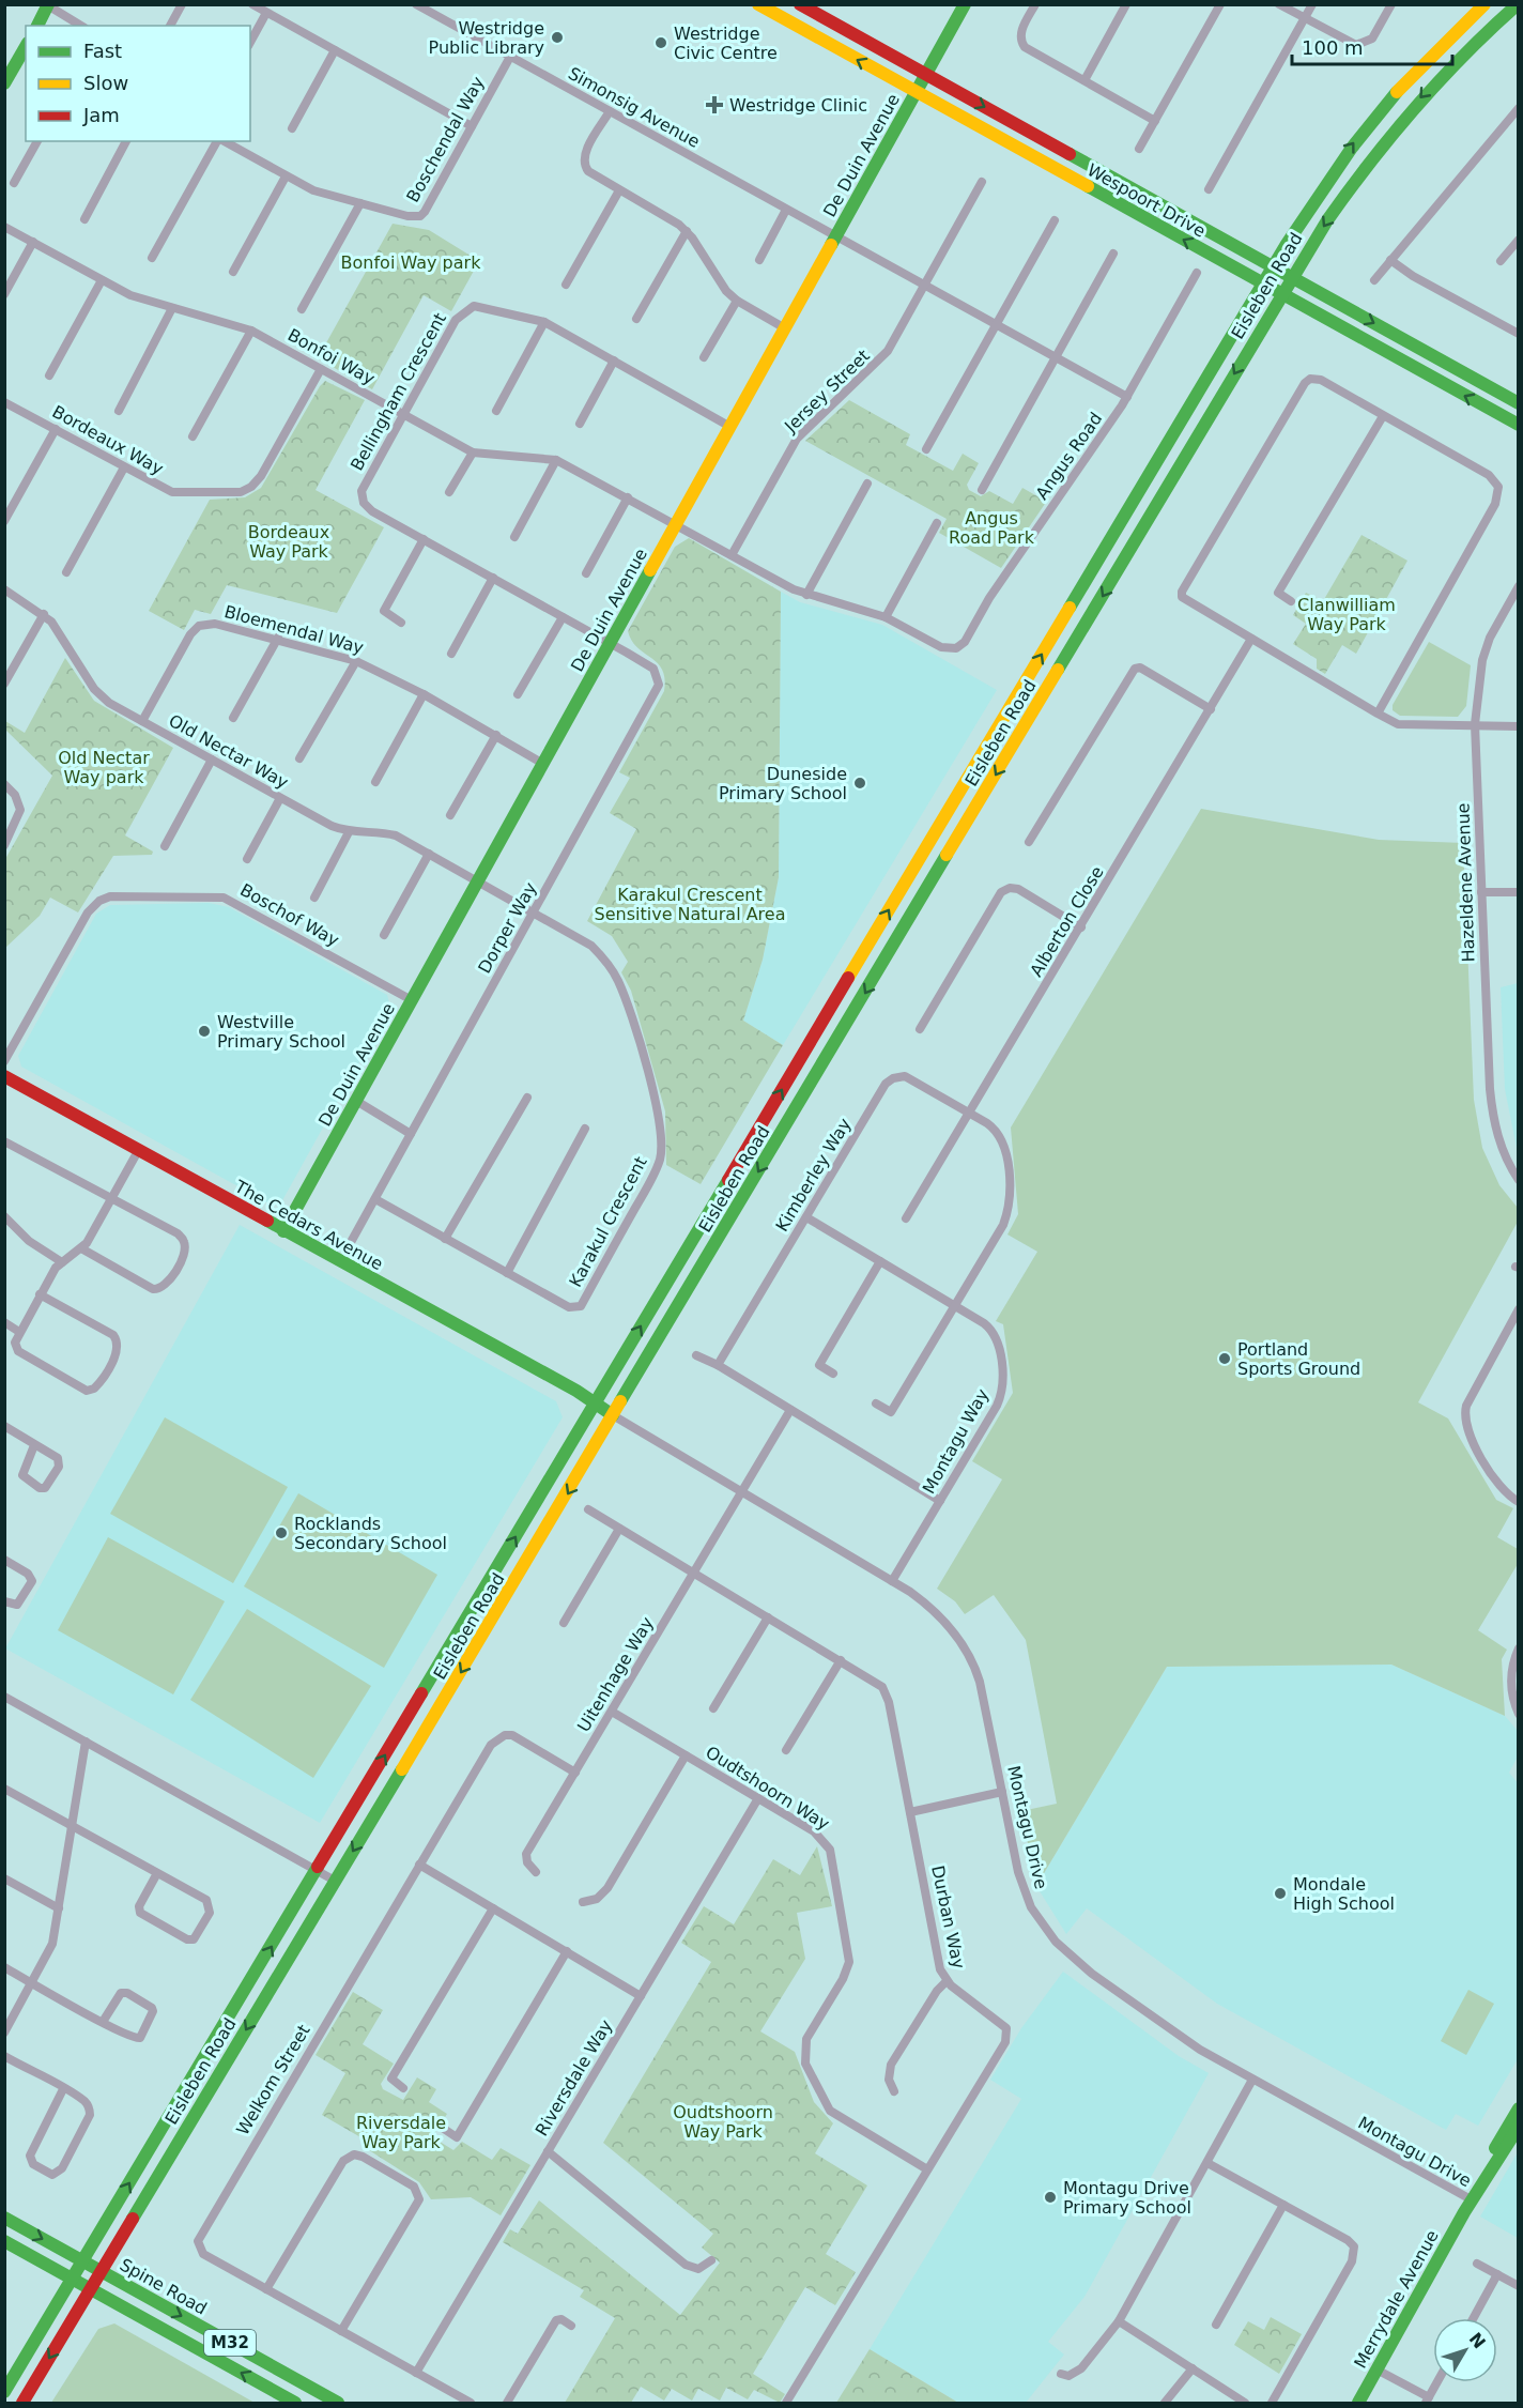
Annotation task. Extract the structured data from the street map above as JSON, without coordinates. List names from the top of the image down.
{
  "streets": {
    "main road": [
      "De Duin Avenue",
      "Wespoort Drive",
      "Eisleben Road",
      "The Cedars Avenue",
      "Spine Road",
      "Merrydale Avenue",
      "M32"
    ],
    "street": [
      "Simonsig Avenue",
      "Boschendal Way",
      "Bonfoi Way",
      "Jersey Street",
      "Bellingham Crescent",
      "Bordeaux Way",
      "Angus Road",
      "Bloemendal Way",
      "Old Nectar Way",
      "Hazeldene Avenue",
      "Boschof Way",
      "Alberton Close",
      "Dorper Way",
      "Kimberley Way",
      "Karakul Crescent",
      "Montagu Way",
      "Uitenhage Way",
      "Oudtshoorn Way",
      "Montagu Drive",
      "Durban Way",
      "Riversdale Way",
      "Welkom Street"
    ]
  },
  "crossings": [
    ["Simonsig Avenue", "Boschendal Way"],
    ["Simonsig Avenue", "De Duin Avenue"],
    ["Simonsig Avenue", "Jersey Street"],
    ["Simonsig Avenue", "Angus Road"],
    ["De Duin Avenue", "Wespoort Drive"],
    ["De Duin Avenue", "Bonfoi Way"],
    ["De Duin Avenue", "Bellingham Crescent"],
    ["De Duin Avenue", "Angus Road"],
    ["De Duin Avenue", "Bloemendal Way"],
    ["De Duin Avenue", "Old Nectar Way"],
    ["De Duin Avenue", "Boschof Way"],
    ["De Duin Avenue", "Dorper Way"],
    ["De Duin Avenue", "Karakul Crescent"],
    ["De Duin Avenue", "The Cedars Avenue"],
    ["Wespoort Drive", "Eisleben Road"],
    ["Eisleben Road", "The Cedars Avenue"],
    ["Eisleben Road", "Montagu Drive"],
    ["Eisleben Road", "Spine Road"],
    ["Eisleben Road", "M32"],
    ["Bonfoi Way", "Bellingham Crescent"],
    ["Bonfoi Way", "Bordeaux Way"],
    ["Bonfoi Way", "Angus Road"],
    ["Jersey Street", "Angus Road"],
    ["Bellingham Crescent", "Dorper Way"],
    ["Bloemendal Way", "Old Nectar Way"],
    ["Old Nectar Way", "Karakul Crescent"],
    ["Alberton Close", "Kimberley Way"],
    ["Dorper Way", "Karakul Crescent"],
    ["Kimberley Way", "Montagu Way"],
    ["The Cedars Avenue", "Montagu Drive"],
    ["Montagu Way", "Montagu Drive"],
    ["Uitenhage Way", "Oudtshoorn Way"],
    ["Uitenhage Way", "Montagu Drive"],
    ["Uitenhage Way", "Durban Way"],
    ["Uitenhage Way", "Welkom Street"],
    ["Oudtshoorn Way", "Durban Way"],
    ["Oudtshoorn Way", "Riversdale Way"],
    ["Montagu Drive", "Merrydale Avenue"],
    ["Riversdale Way", "Welkom Street"]
  ],
  "parks": [
    "Bonfoi Way park",
    "Angus Road Park",
    "Bordeaux Way Park",
    "Clanwilliam Way Park",
    "Old Nectar Way park",
    "Karakul Crescent Sensitive Natural Area",
    "Oudtshoorn Way Park",
    "Riversdale Way Park"
  ],
  "places": {
    "other": [
      "Westridge Public Library",
      "Westridge Civic Centre",
      "Duneside Primary School",
      "Westville Primary School",
      "Portland Sports Ground",
      "Rocklands Secondary School",
      "Mondale High School",
      "Montagu Drive Primary School"
    ],
    "health": ["Westridge Clinic"]
  },
  "legend": ["Fast", "Slow", "Jam"],
  "scale_bar": "100 m",
  "north": "top right"
}
